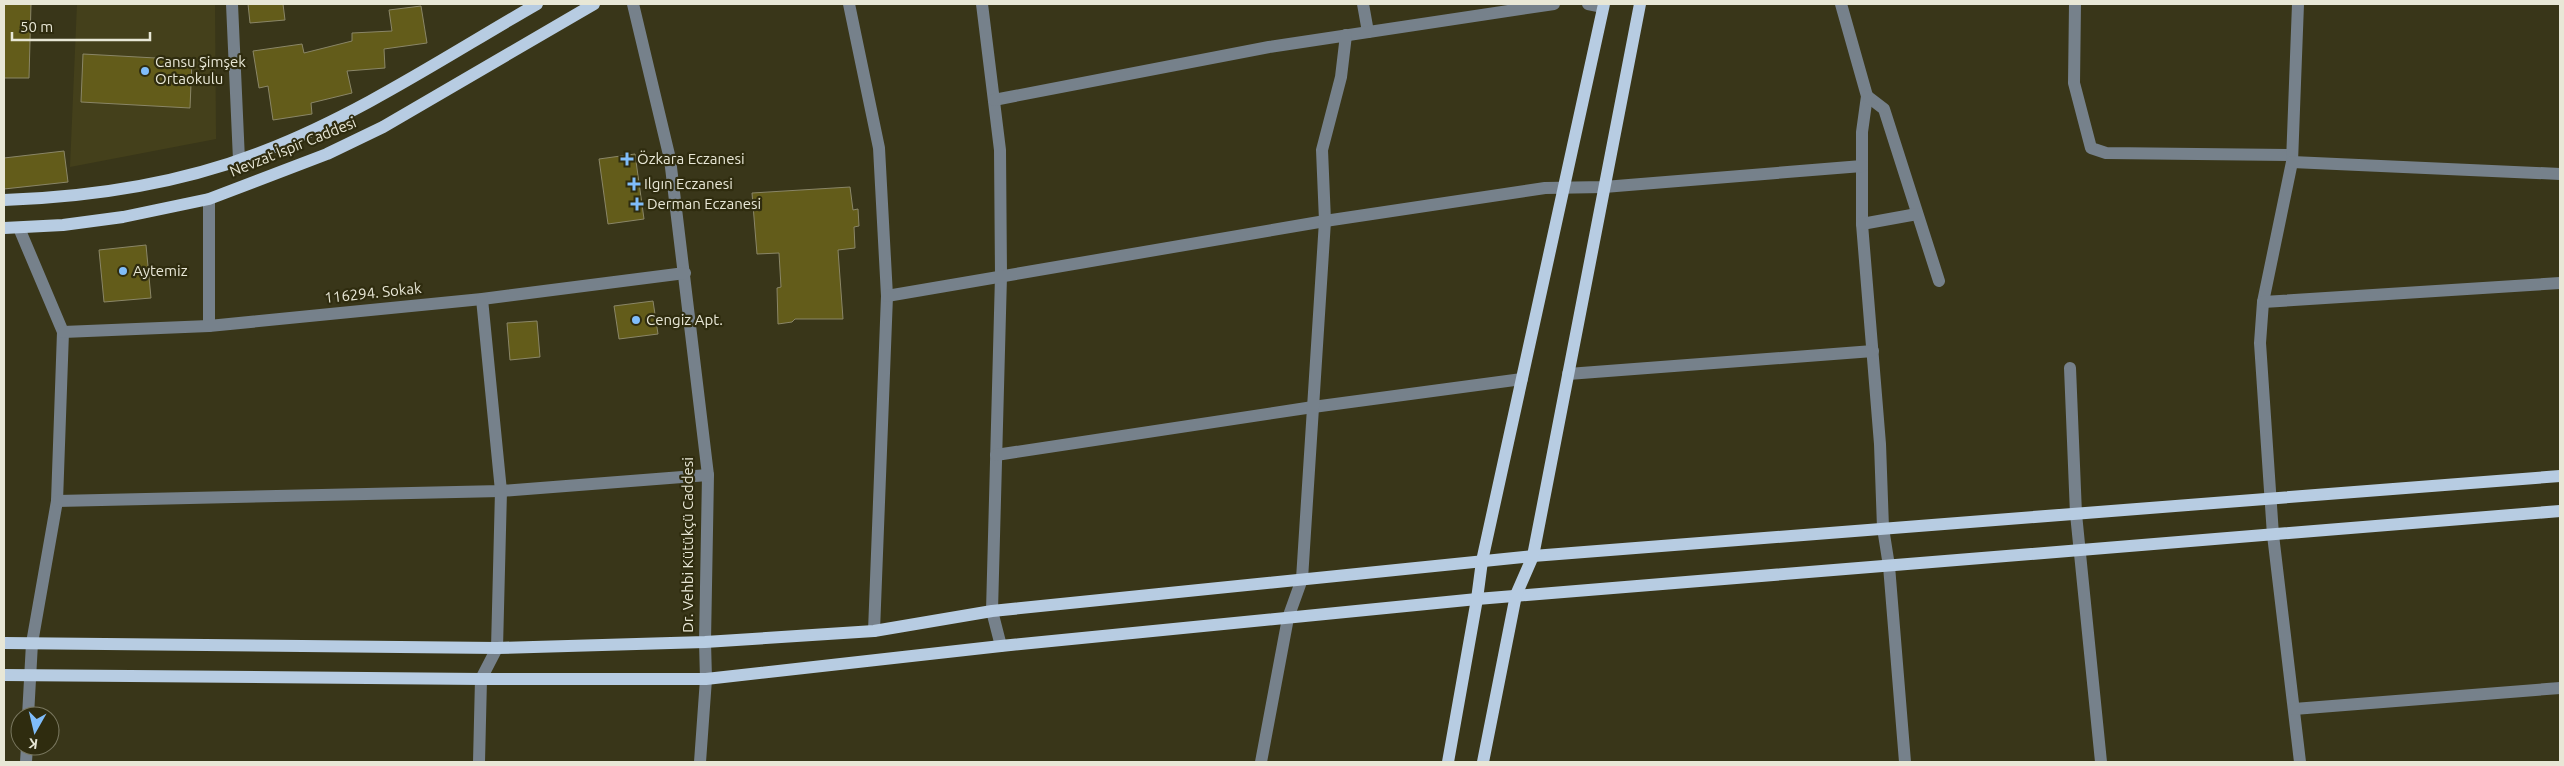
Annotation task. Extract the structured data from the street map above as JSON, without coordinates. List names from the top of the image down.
{
  "streets": {
    "main road": ["Nevzat İspir Caddesi"],
    "street": ["116294. Sokak", "Dr. Vehbi Kütükçü Caddesi"]
  },
  "crossings": [
    ["116294. Sokak", "Dr. Vehbi Kütükçü Caddesi"]
  ],
  "places": {
    "other": ["Cansu Şimşek Ortaokulu", "Aytemiz", "Cengiz Apt."],
    "health": ["Özkara Eczanesi", "Ilgın Eczanesi", "Derman Eczanesi"]
  },
  "scale_bar": "50 m",
  "north": "bottom"
}
